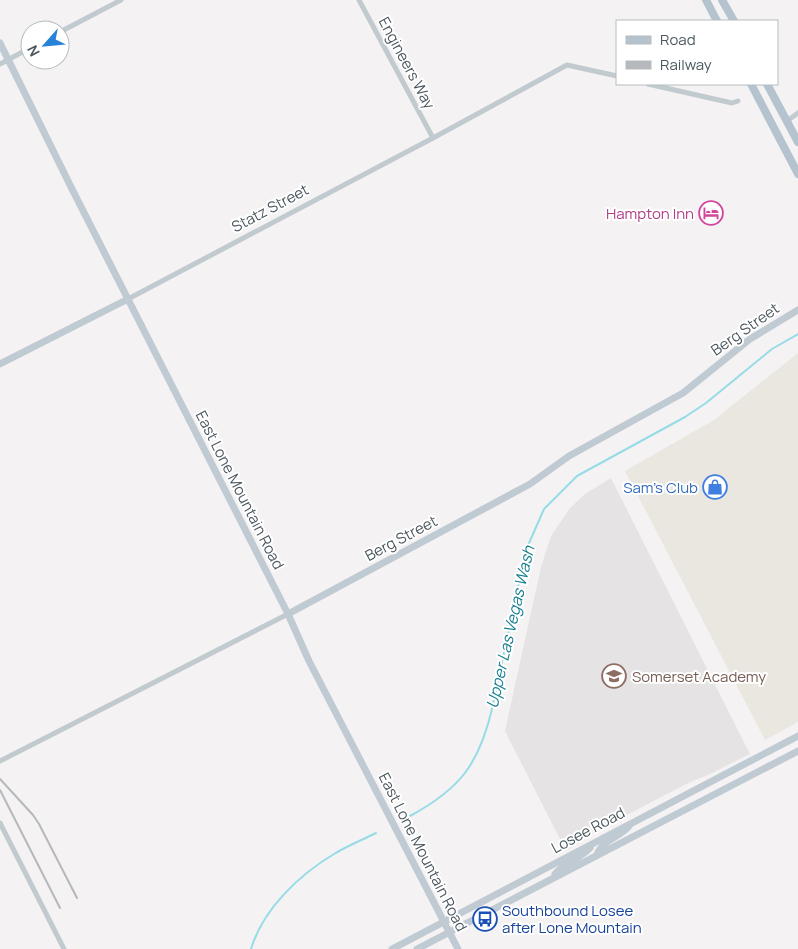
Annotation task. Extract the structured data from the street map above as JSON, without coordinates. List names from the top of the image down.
{
  "streets": {
    "street": [
      "Engineers Way",
      "Statz Street",
      "Berg Street",
      "East Lone Mountain Road",
      "Losee Road"
    ]
  },
  "crossings": [
    ["Engineers Way", "Statz Street"],
    ["Statz Street", "East Lone Mountain Road"],
    ["Berg Street", "East Lone Mountain Road"],
    ["East Lone Mountain Road", "Losee Road"]
  ],
  "water": ["Upper Las Vegas Wash"],
  "places": {
    "hotel": ["Hampton Inn"],
    "shop": ["Sam's Club"],
    "school or university": ["Somerset Academy"],
    "bus stop": ["Southbound Losee after Lone Mountain"]
  },
  "legend": ["Road", "Railway"],
  "north": "bottom left"
}
